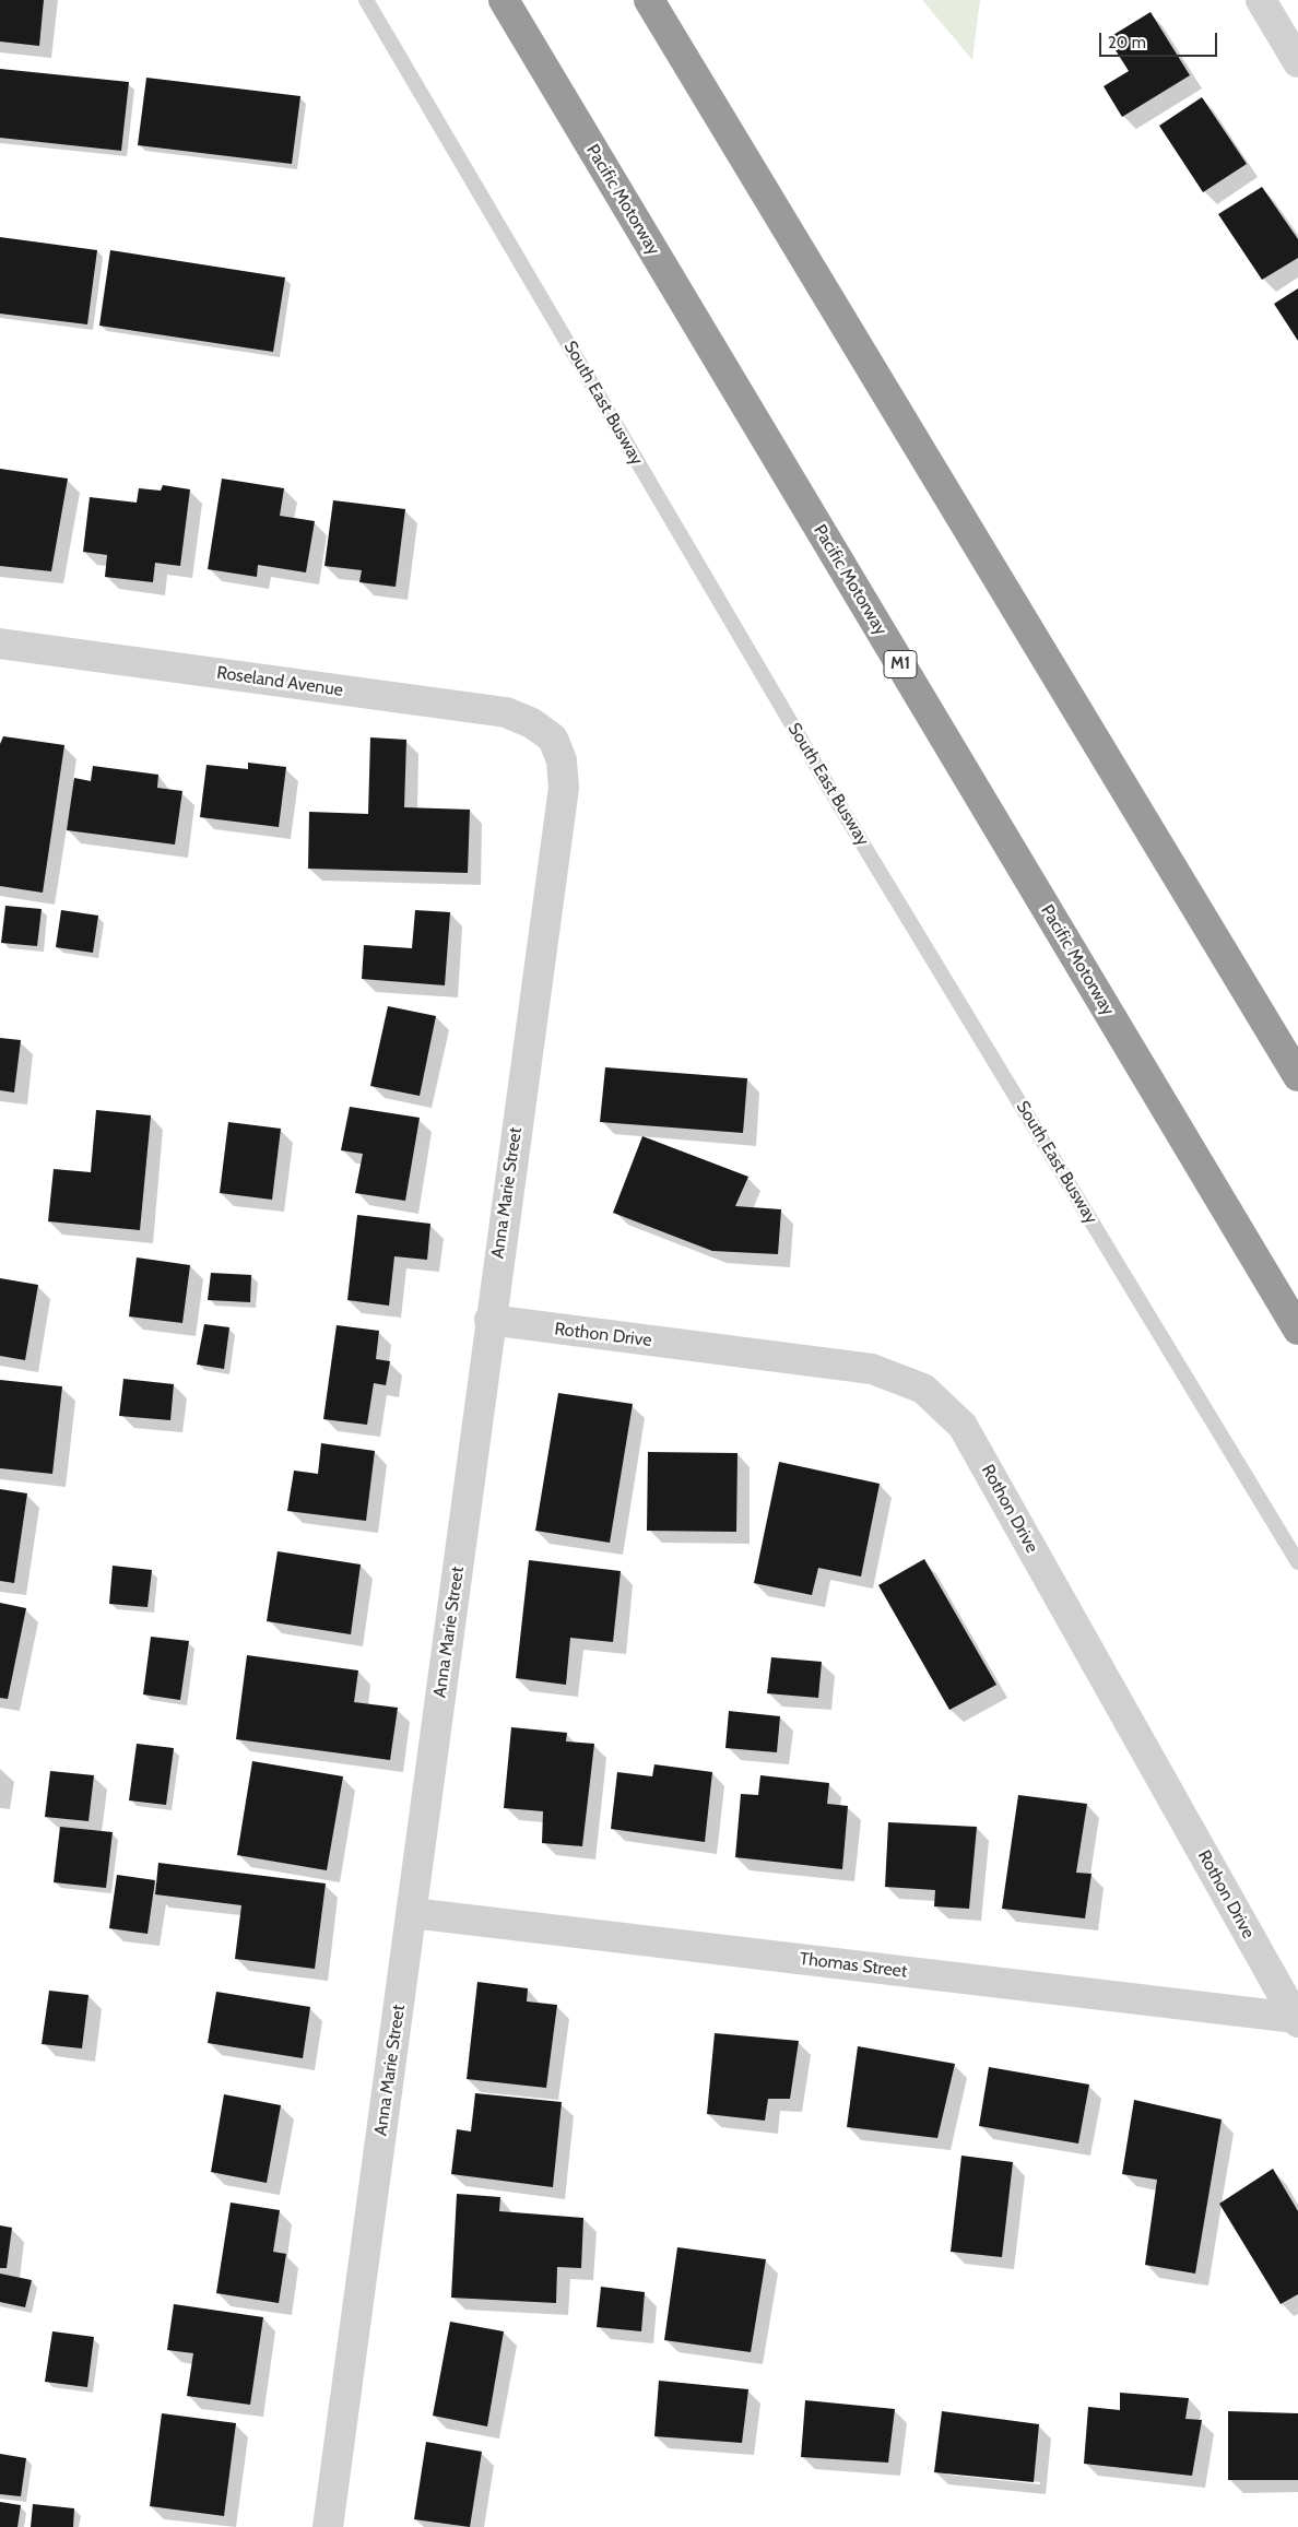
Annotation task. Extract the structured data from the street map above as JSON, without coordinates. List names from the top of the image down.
{
  "streets": {
    "highway": ["Pacific Motorway", "M1"],
    "street": [
      "Roseland Avenue",
      "Anna Marie Street",
      "Rothon Drive",
      "Thomas Street"
    ],
    "lane": ["South East Busway"]
  },
  "crossings": [
    ["Roseland Avenue", "Anna Marie Street"],
    ["Anna Marie Street", "Rothon Drive"],
    ["Anna Marie Street", "Thomas Street"],
    ["Rothon Drive", "Thomas Street"]
  ],
  "scale_bar": "20 m"
}
